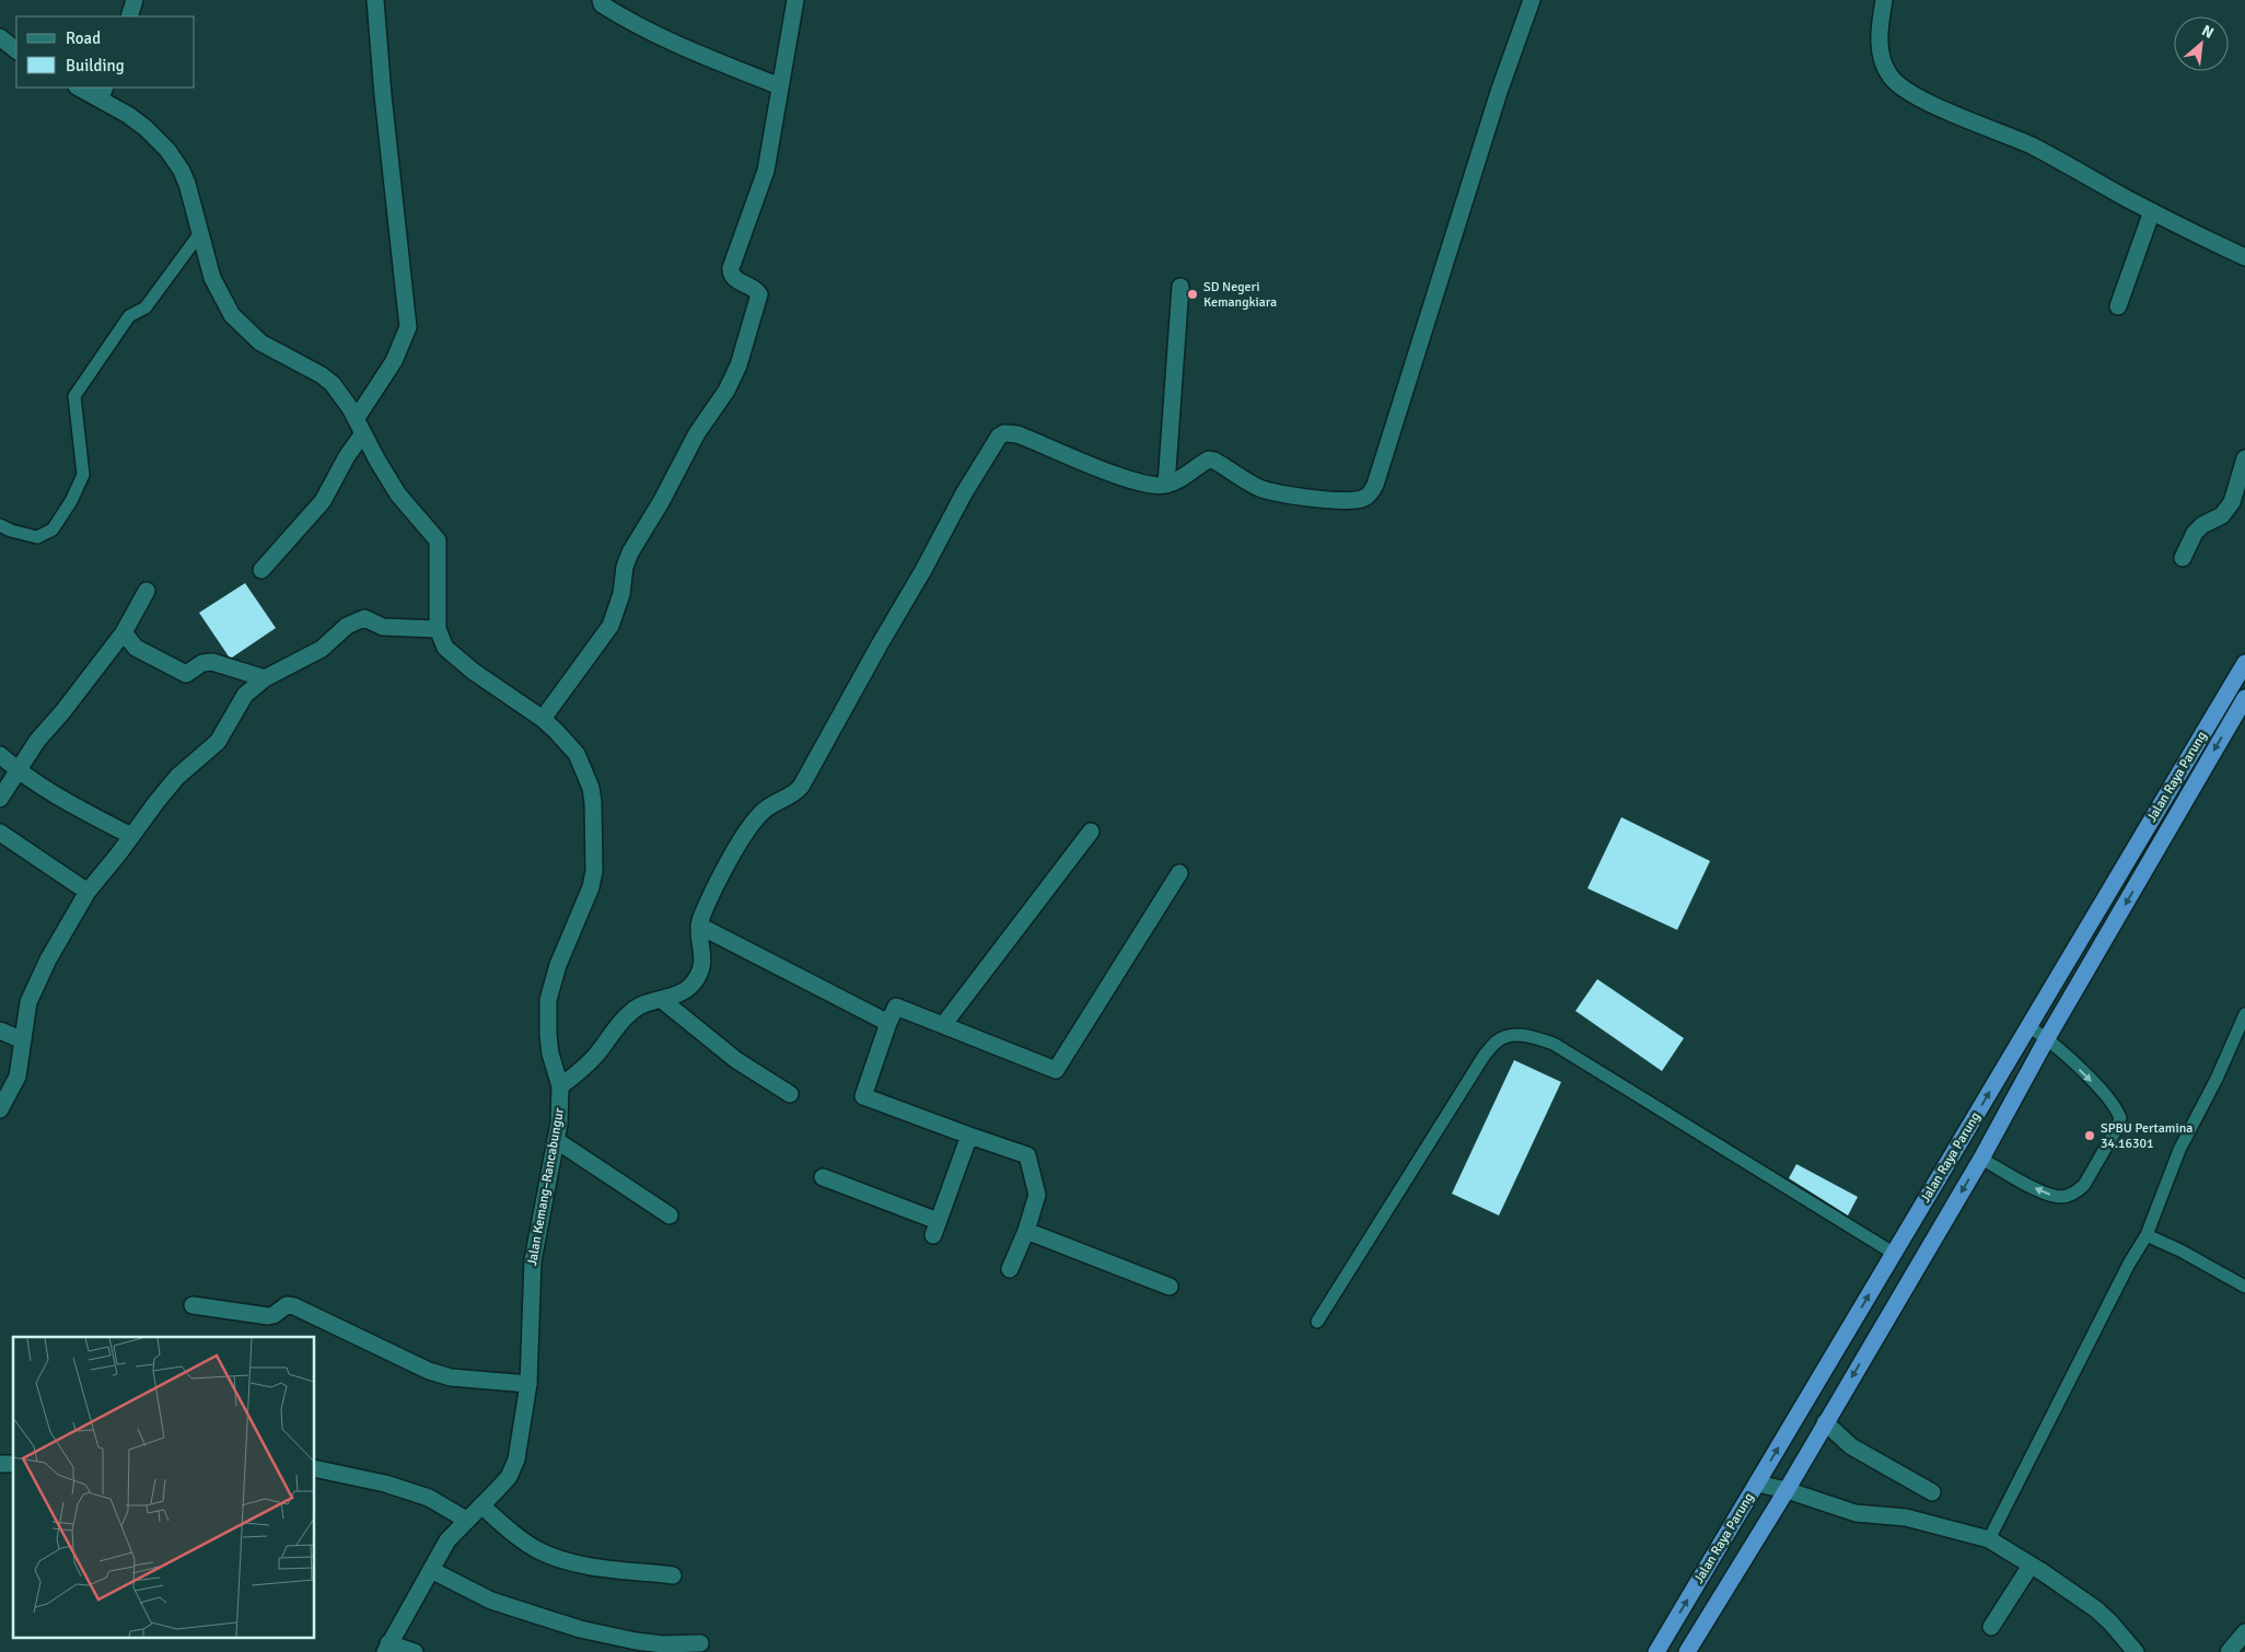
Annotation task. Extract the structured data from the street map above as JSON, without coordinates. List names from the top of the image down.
{
  "streets": {
    "highway": ["Jalan Raya Parung"],
    "street": ["Jalan Kemang–Rancabungur"]
  },
  "places": ["SD Negeri Kemangkiara", "SPBU Pertamina 34.16301"],
  "legend": ["Road", "Building"],
  "north": "top right"
}
